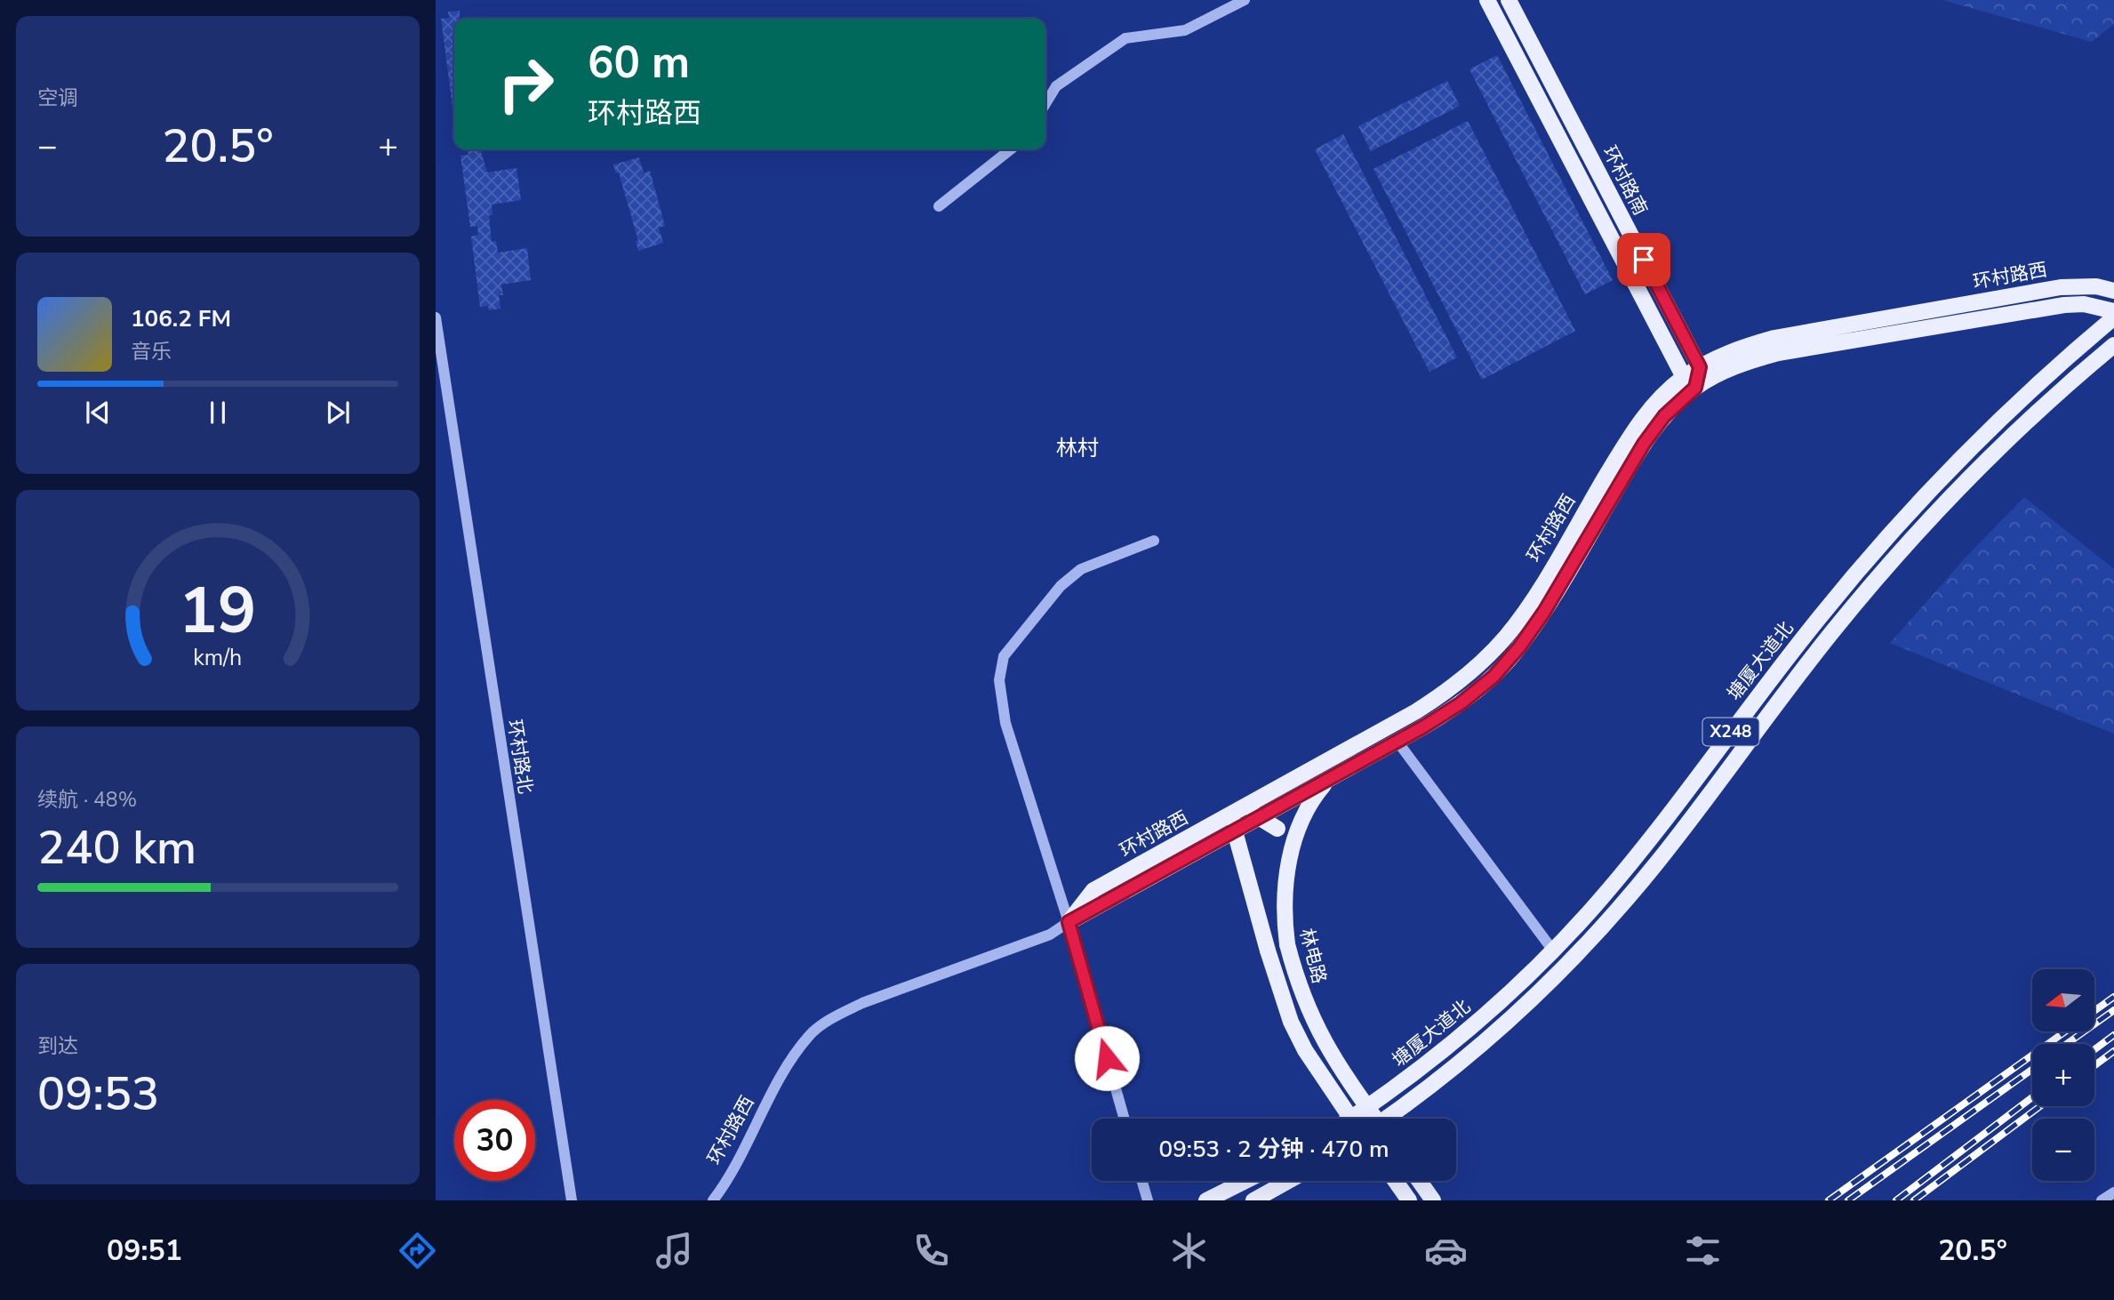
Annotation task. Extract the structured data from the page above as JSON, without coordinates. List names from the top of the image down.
{
  "streets": {
    "main road": [
      "环村路南",
      "环村路西",
      "塘厦大道北",
      "X248",
      "林电路"
    ],
    "street": ["环村路北"]
  },
  "crossings": [
    ["环村路南", "环村路西"],
    ["环村路西", "林电路"]
  ],
  "districts": ["林村"],
  "north": "left",
  "page": {
    "tile": [
      "空调",
      ["续航 · 48%", "240 km"],
      ["到达", "09:53"]
    ],
    "turn": ["60 m", "环村路西"],
    "heat": ["−", "20.5°", "+"],
    "song": ["106.2 FM", "音乐"],
    "map_buttons": ["+", "−"],
    "limit": "30",
    "trip": "09:53 · 2 分钟 · 470 m",
    "tabs": ["09:51", "20.5°"],
    "gauge": ["19", "km/h"]
  }
}
